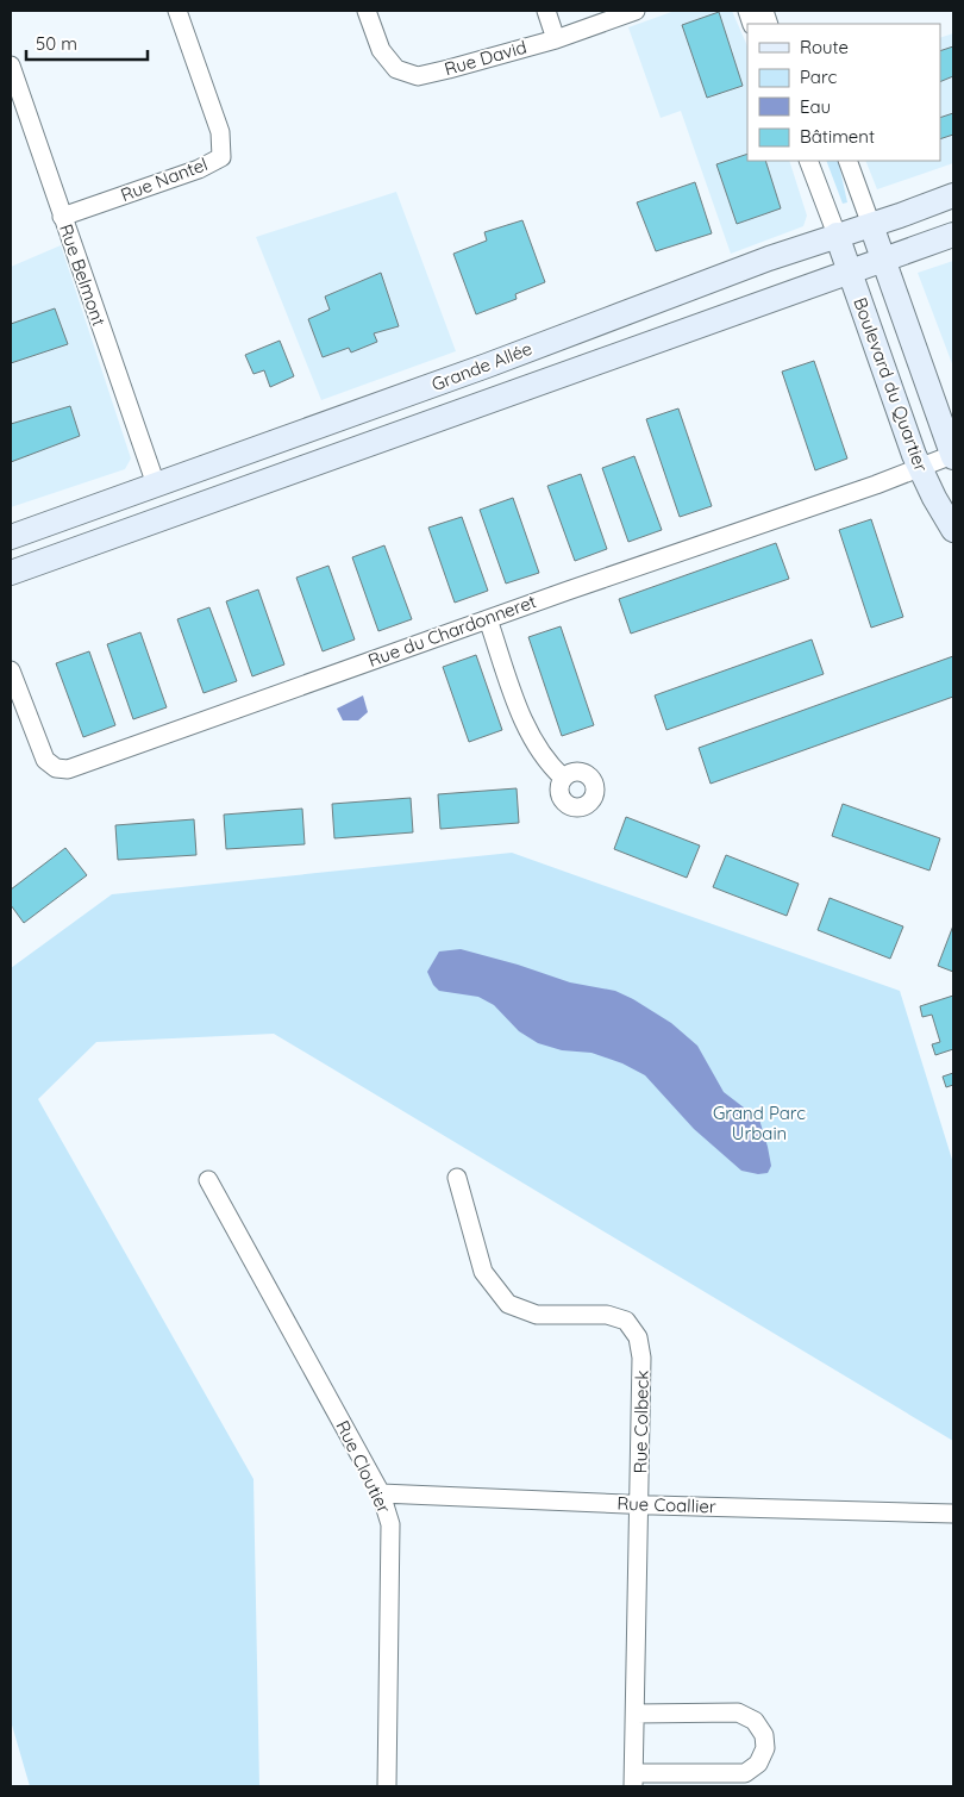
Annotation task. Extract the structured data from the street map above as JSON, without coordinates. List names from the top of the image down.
{
  "streets": {
    "main road": ["Grande Allée", "Boulevard du Quartier"],
    "street": [
      "Rue David",
      "Rue Nantel",
      "Rue Belmont",
      "Rue du Chardonneret",
      "Rue Colbeck",
      "Rue Cloutier",
      "Rue Coallier"
    ]
  },
  "crossings": [
    ["Rue Nantel", "Rue Belmont"],
    ["Rue Belmont", "Grande Allée"],
    ["Grande Allée", "Boulevard du Quartier"],
    ["Boulevard du Quartier", "Rue du Chardonneret"],
    ["Rue Colbeck", "Rue Coallier"],
    ["Rue Cloutier", "Rue Coallier"]
  ],
  "parks": ["Grand Parc Urbain"],
  "legend": [
    "Route",
    "Parc",
    "Eau",
    "Bâtiment"
  ],
  "scale_bar": "50 m"
}
